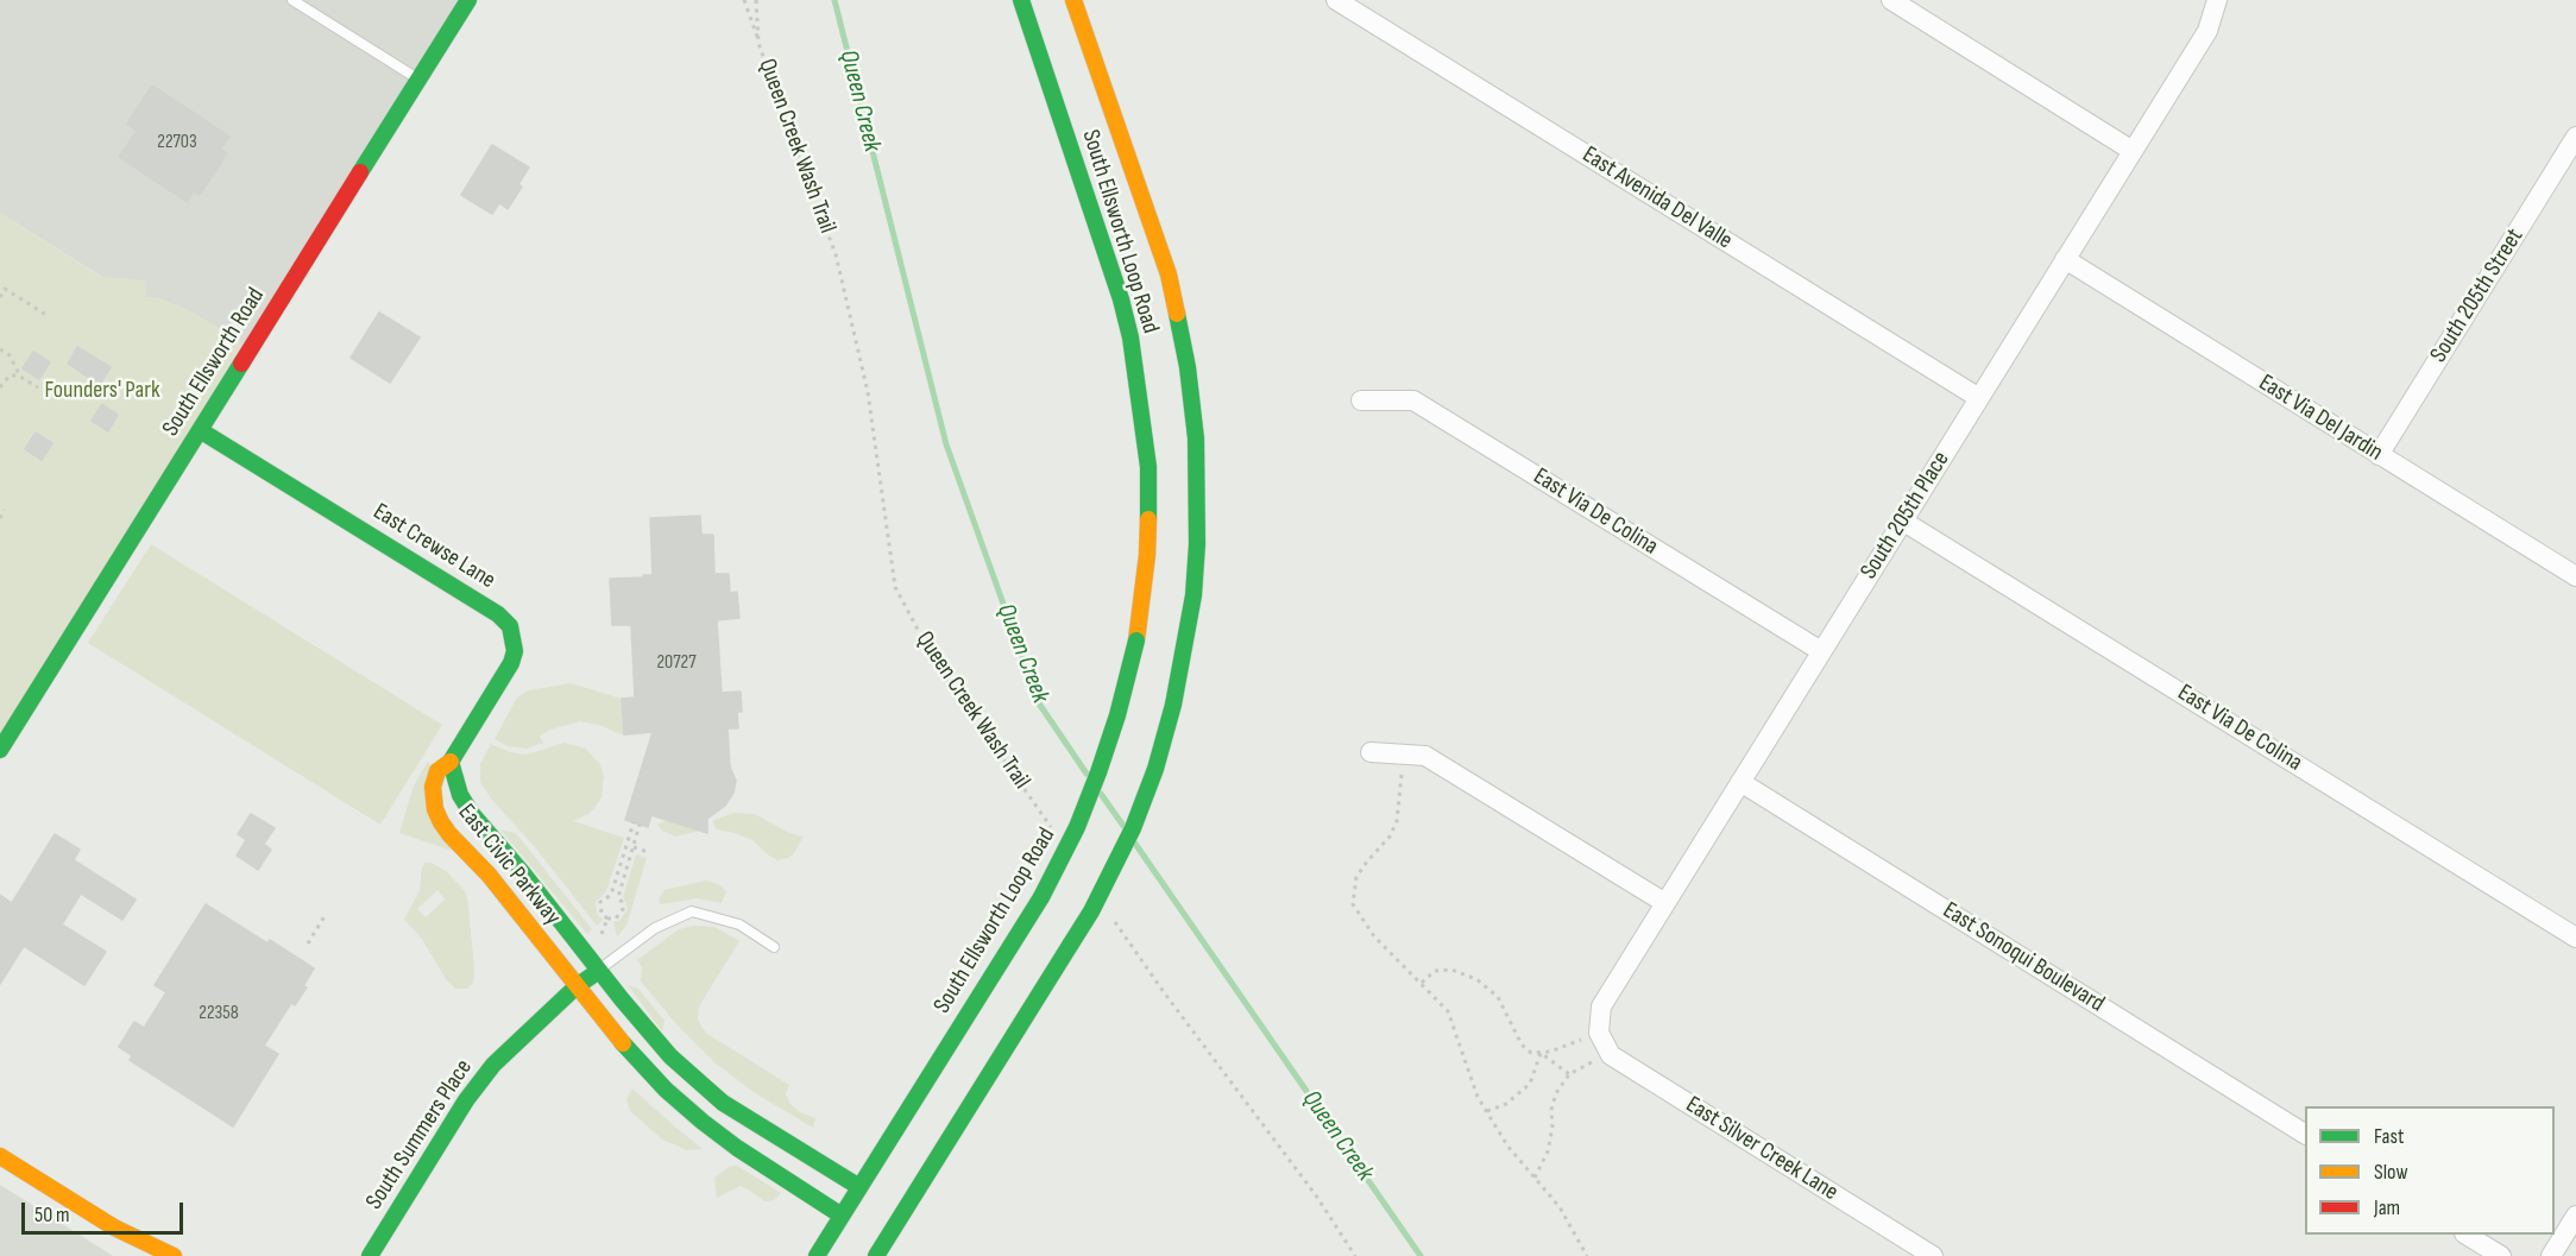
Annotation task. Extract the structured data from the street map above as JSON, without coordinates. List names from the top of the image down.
{
  "streets": {
    "street": [
      "East Avenida Del Valle",
      "South Ellsworth Loop Road",
      "South 205th Street",
      "South Ellsworth Road",
      "East Via Del Jardin",
      "East Via De Colina",
      "South 205th Place",
      "East Crewse Lane",
      "East Civic Parkway",
      "East Sonoqui Boulevard",
      "South Summers Place",
      "East Silver Creek Lane"
    ],
    "path": ["Queen Creek Wash Trail"]
  },
  "crossings": [
    ["East Avenida Del Valle", "South 205th Place"],
    ["South Ellsworth Loop Road", "East Civic Parkway"],
    ["South 205th Street", "East Via Del Jardin"],
    ["South Ellsworth Road", "East Crewse Lane"],
    ["East Via Del Jardin", "South 205th Place"],
    ["East Via De Colina", "South 205th Place"],
    ["South 205th Place", "East Sonoqui Boulevard"],
    ["East Crewse Lane", "East Civic Parkway"],
    ["East Civic Parkway", "South Summers Place"]
  ],
  "water": ["Queen Creek"],
  "parks": ["Founders' Park"],
  "house_numbers": ["22703", "20727", "22358"],
  "legend": ["Fast", "Slow", "Jam"],
  "scale_bar": "50 m"
}
